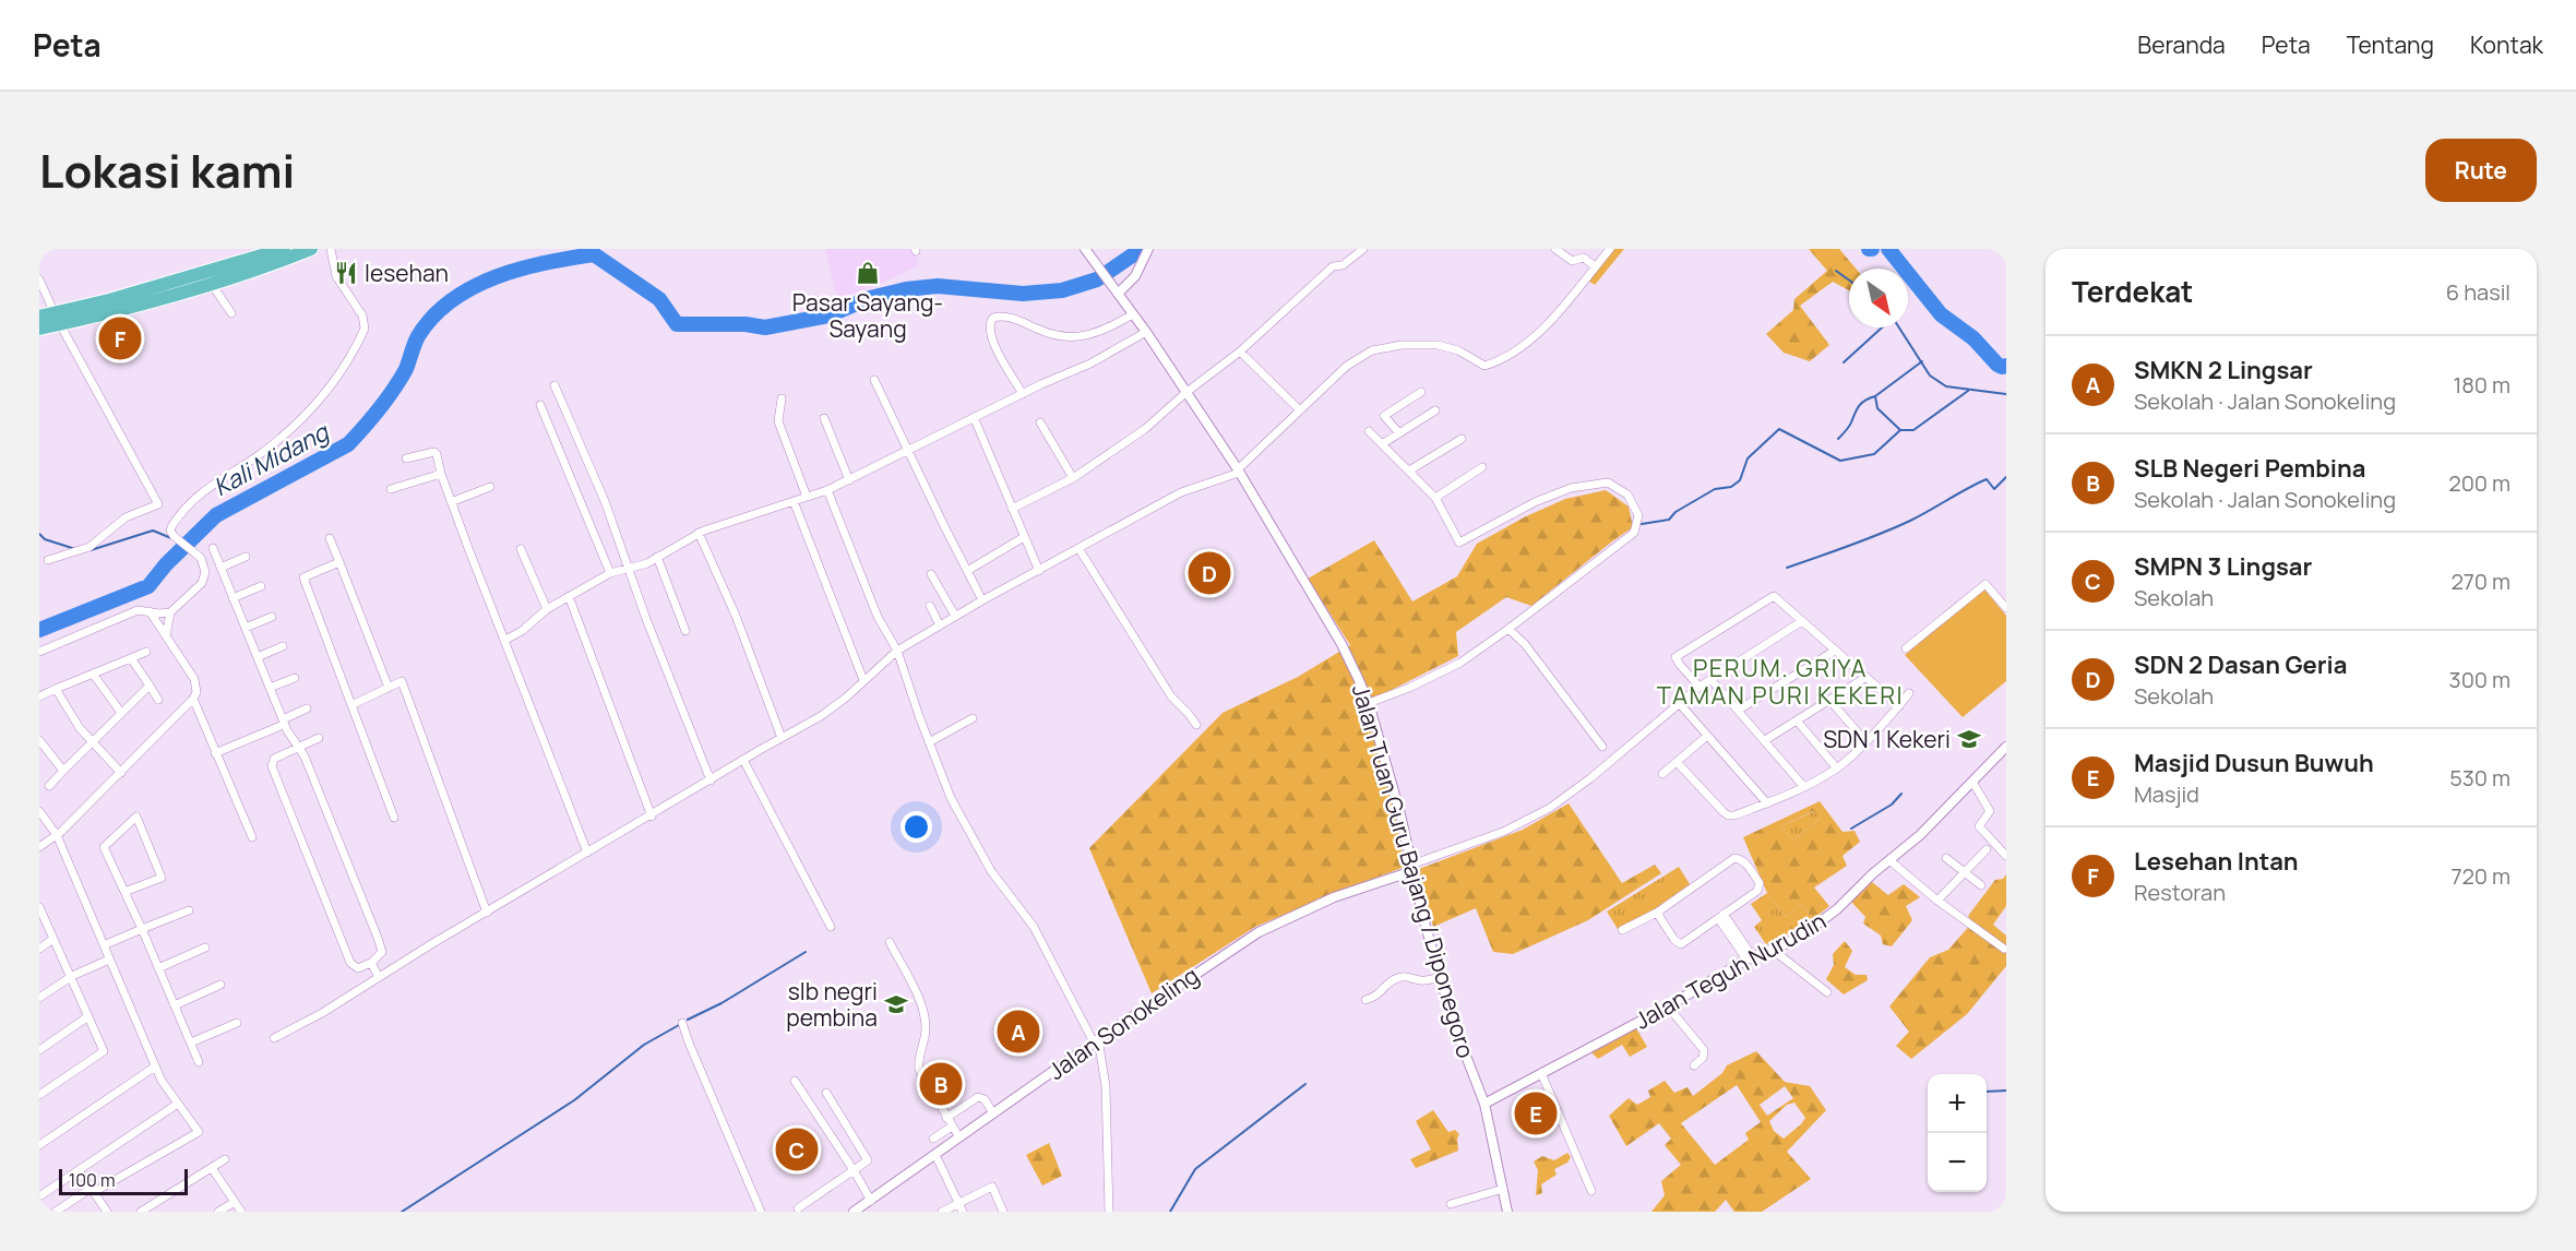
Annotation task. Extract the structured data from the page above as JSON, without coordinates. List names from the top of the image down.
{
  "streets": {
    "street": ["Jalan Tuan Guru Bajang / Diponegoro", "Jalan Teguh Nurudin", "Jalan Sonokeling"]
  },
  "crossings": [
    ["Jalan Tuan Guru Bajang / Diponegoro", "Jalan Teguh Nurudin"],
    ["Jalan Tuan Guru Bajang / Diponegoro", "Jalan Sonokeling"]
  ],
  "districts": ["PERUM. GRIYA TAMAN PURI KEKERI"],
  "water": ["Kali Midang"],
  "places": {
    "restaurant": ["lesehan"],
    "shop": ["Pasar Sayang- Sayang"],
    "school or university": ["SDN 1 Kekeri", "slb negri pembina"]
  },
  "scale_bar": "100 m",
  "north": "bottom right",
  "page": {
    "header": "Peta",
    "nav": [
      "Beranda",
      "Peta",
      "Tentang",
      "Kontak"
    ],
    "title": "Lokasi kami",
    "buttons": "Rute",
    "heading": ["Terdekat", "6 hasil"],
    "pins": [
      "F",
      "D",
      "A",
      "B",
      "E",
      "C"
    ],
    "list": [
      {
        "mark": "A",
        "name": "SMKN 2 Lingsar",
        "note": "Sekolah · Jalan Sonokeling",
        "value": "180 m"
      },
      {
        "mark": "B",
        "name": "SLB Negeri Pembina",
        "note": "Sekolah · Jalan Sonokeling",
        "value": "200 m"
      },
      {
        "mark": "C",
        "name": "SMPN 3 Lingsar",
        "note": "Sekolah",
        "value": "270 m"
      },
      {
        "mark": "D",
        "name": "SDN 2 Dasan Geria",
        "note": "Sekolah",
        "value": "300 m"
      },
      {
        "mark": "E",
        "name": "Masjid Dusun Buwuh",
        "note": "Masjid",
        "value": "530 m"
      },
      {
        "mark": "F",
        "name": "Lesehan Intan",
        "note": "Restoran",
        "value": "720 m"
      }
    ],
    "map_buttons": ["+", "−"],
    "scale": "100 m"
  }
}
